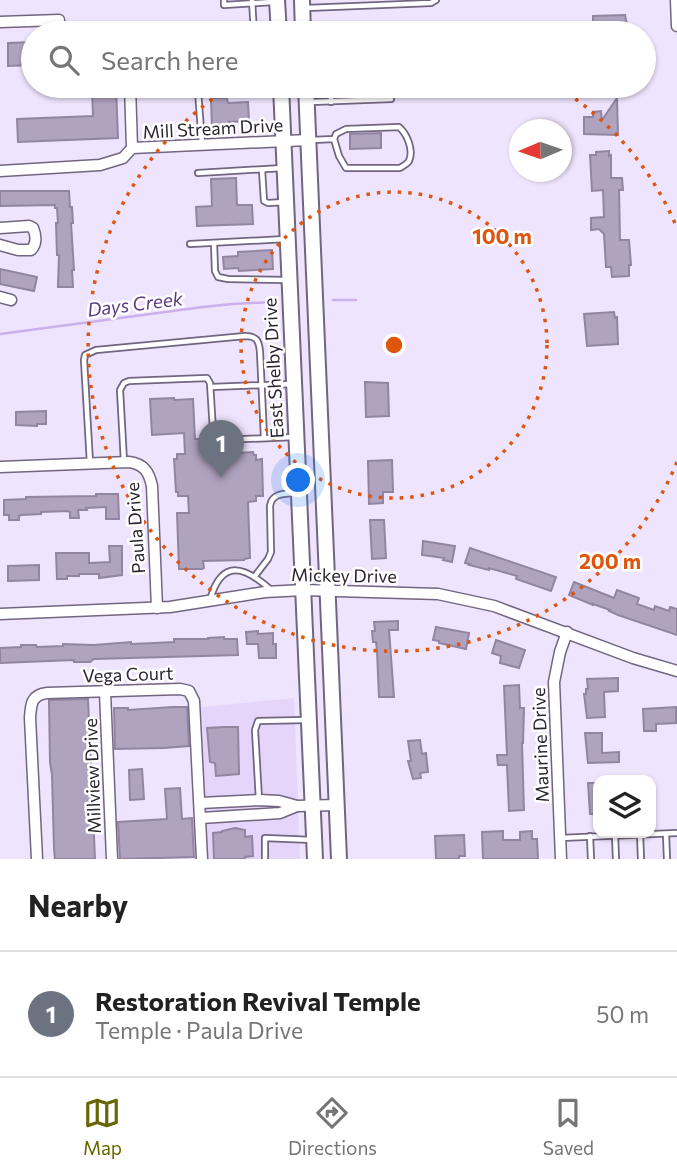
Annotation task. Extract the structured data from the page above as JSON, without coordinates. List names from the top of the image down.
{
  "streets": {
    "main road": ["East Shelby Drive"],
    "street": [
      "Mill Stream Drive",
      "Paula Drive",
      "Mickey Drive",
      "Vega Court",
      "Maurine Drive",
      "Millview Drive"
    ]
  },
  "crossings": [
    ["Mill Stream Drive", "East Shelby Drive"],
    ["East Shelby Drive", "Mickey Drive"],
    ["Paula Drive", "Mickey Drive"],
    ["Mickey Drive", "Maurine Drive"],
    ["Vega Court", "Millview Drive"]
  ],
  "water": ["Days Creek"],
  "north": "left",
  "page": {
    "search": "Search here",
    "pins": "1",
    "heading": "Nearby",
    "list": [
      {
        "mark": "1",
        "name": "Restoration Revival Temple",
        "note": "Temple · Paula Drive",
        "value": "50 m"
      }
    ],
    "nav": ["Map", "Directions", "Saved"]
  },
  "rings": ["100 m", "200 m"]
}
